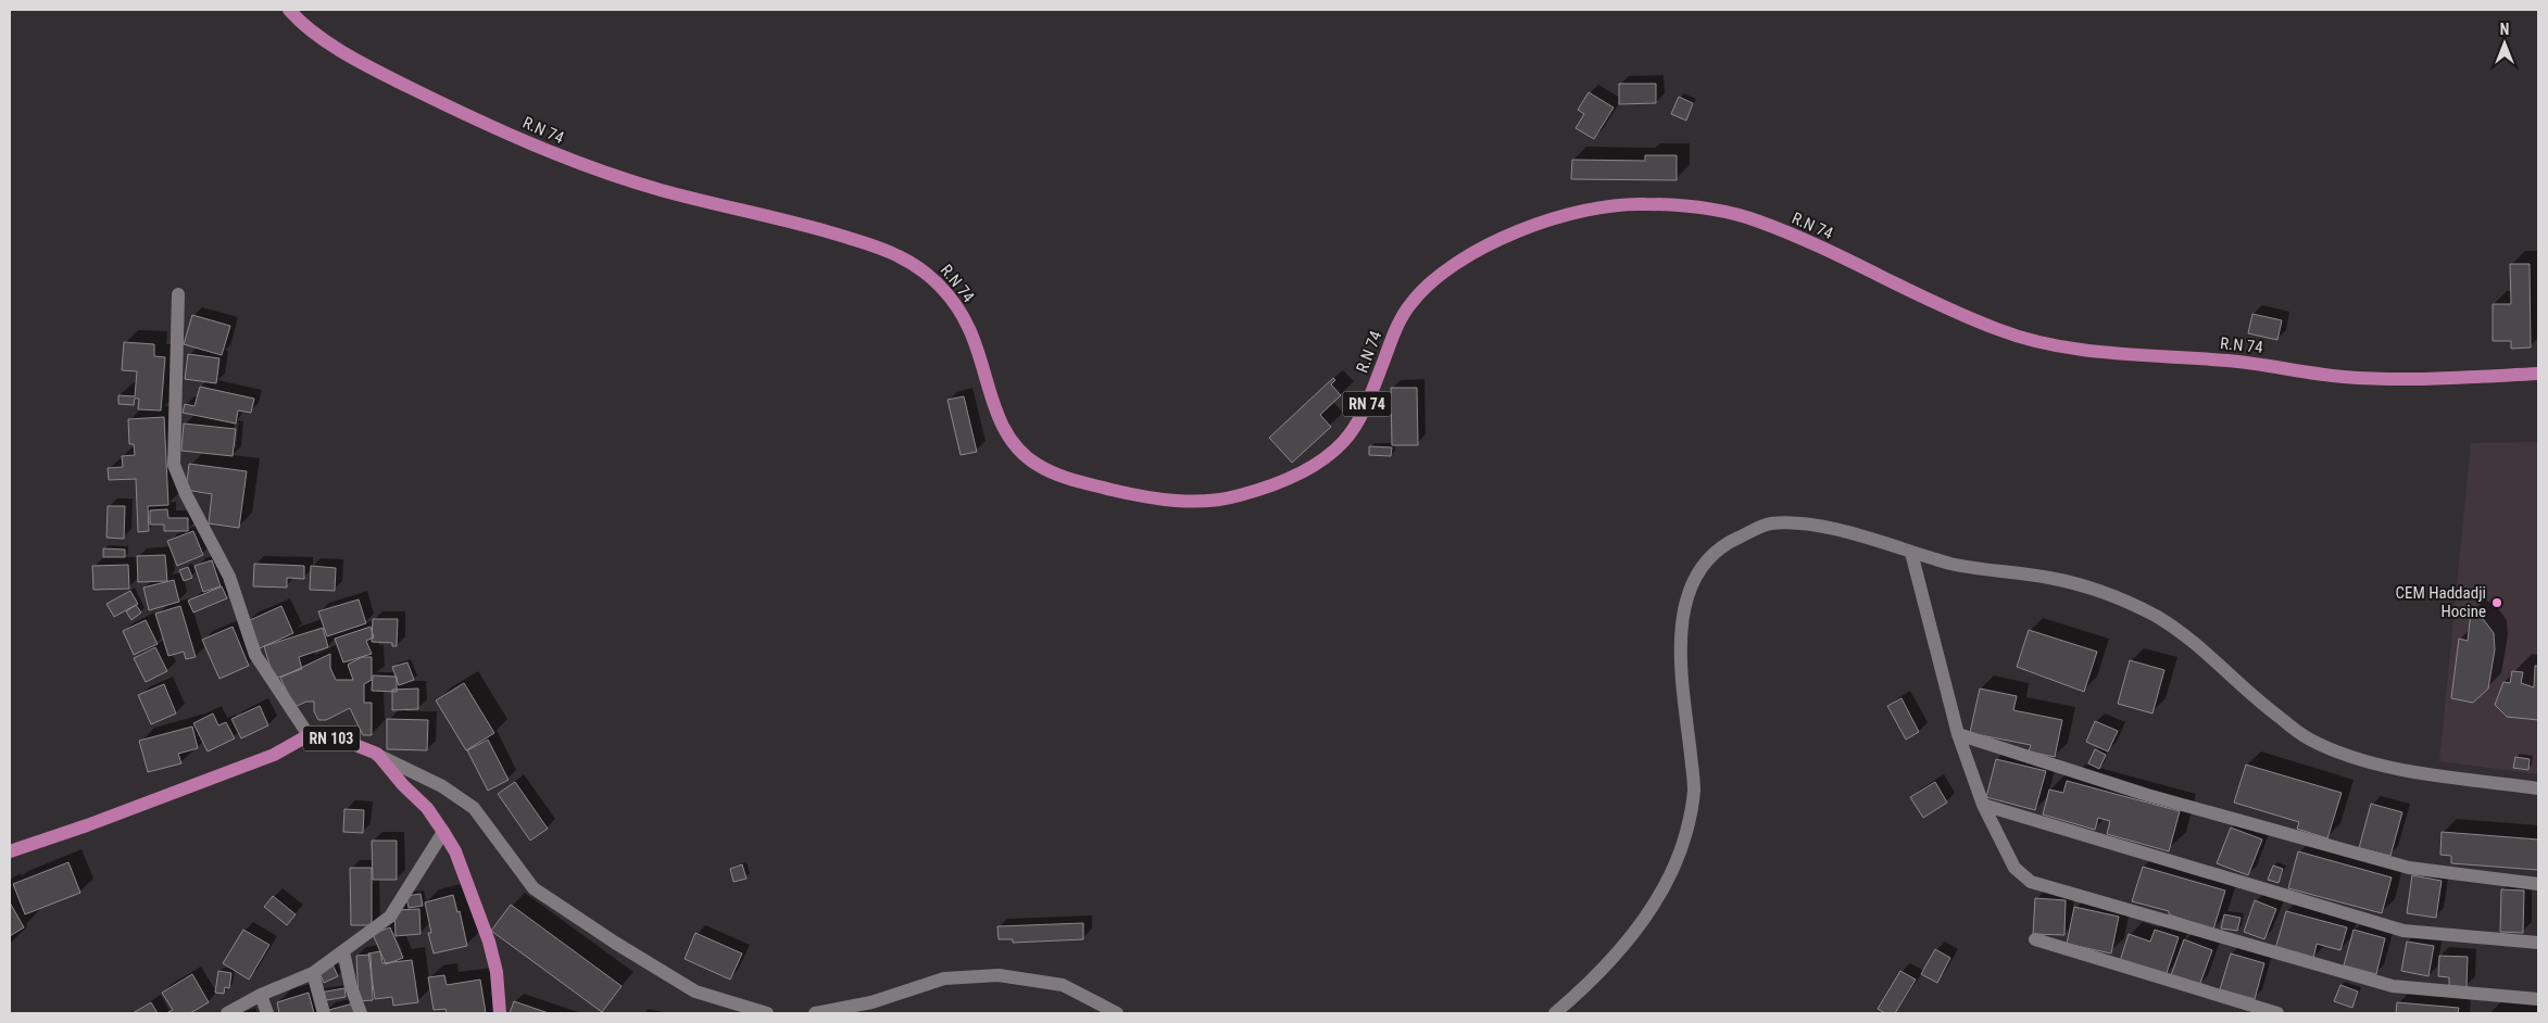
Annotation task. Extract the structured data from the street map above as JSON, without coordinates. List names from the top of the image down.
{
  "streets": {
    "main road": ["R.N 74", "RN 74", "RN 103"]
  },
  "places": ["CEM Haddadji Hocine"],
  "north": "top"
}
